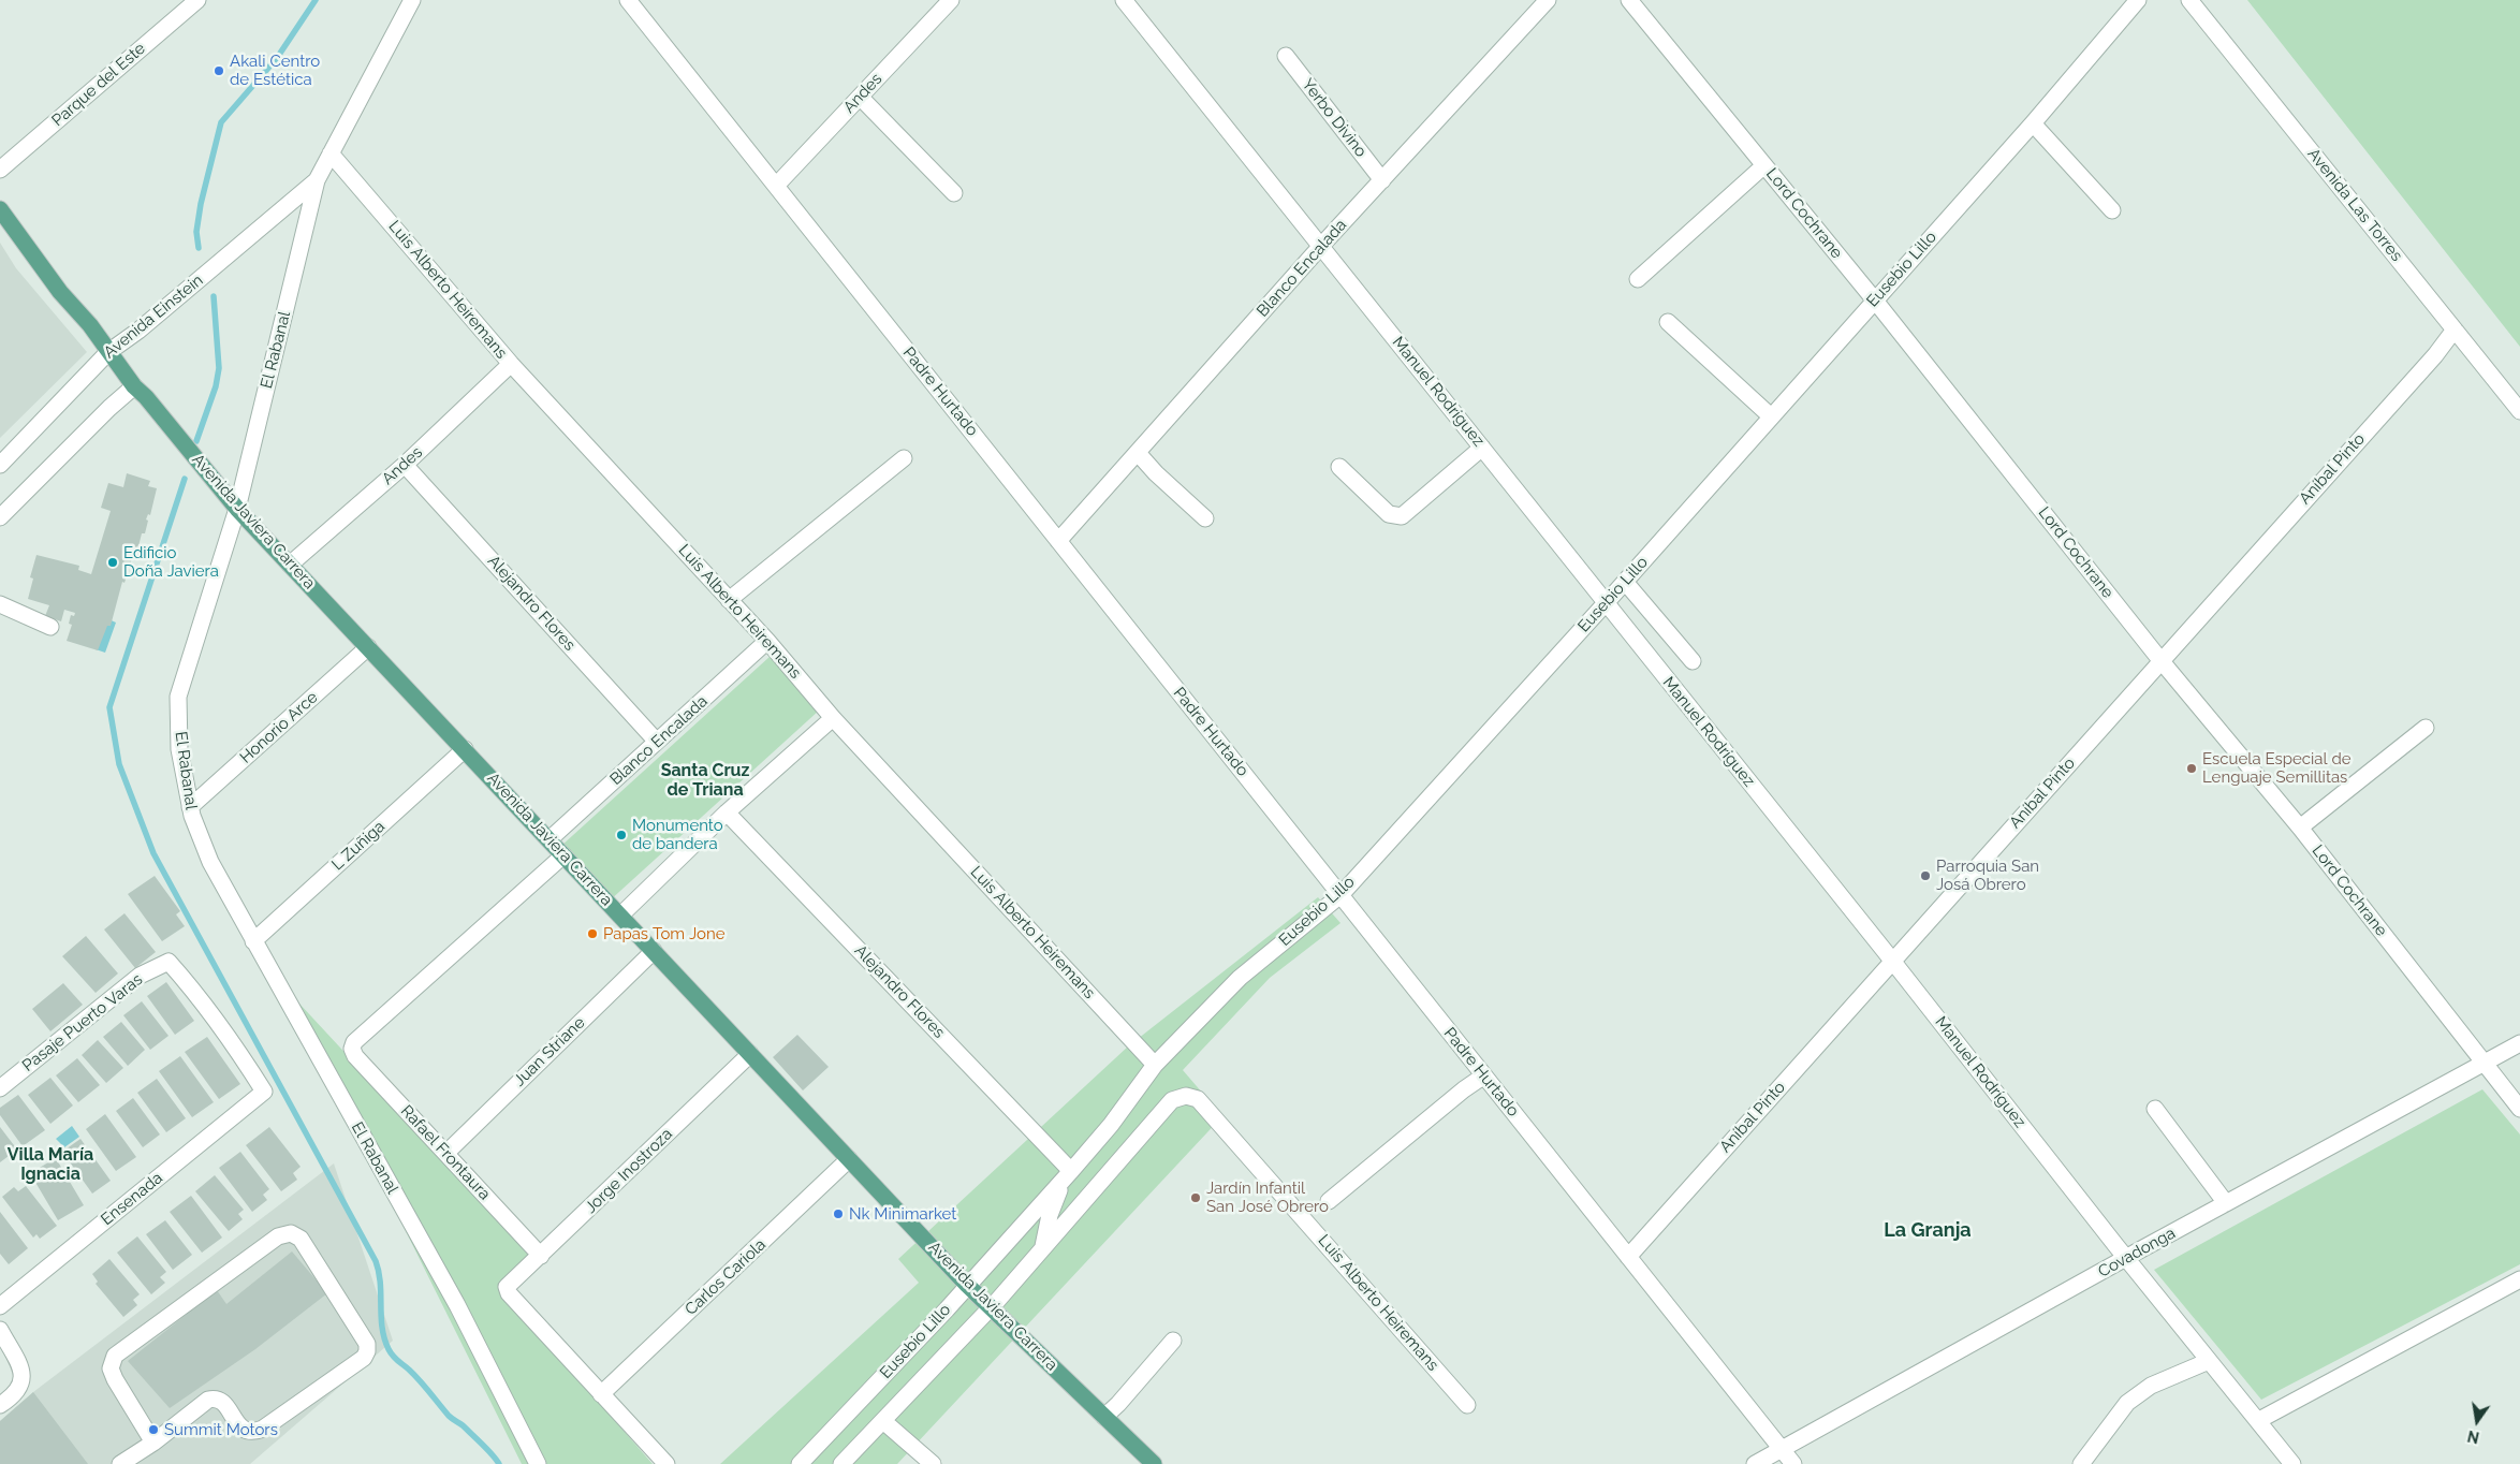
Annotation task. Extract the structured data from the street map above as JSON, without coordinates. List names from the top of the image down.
{
  "streets": {
    "main road": ["Avenida Javiera Carrera"],
    "street": [
      "Parque del Este",
      "Andes",
      "Yerbo Divino",
      "Avenida Las Torres",
      "Lord Cochrane",
      "Blanco Encalada",
      "Eusebio Lillo",
      "Luis Alberto Heiremans",
      "Avenida Einstein",
      "El Rabanal",
      "Padre Hurtado",
      "Manuel Rodríguez",
      "Aníbal Pinto",
      "Alejandro Flores",
      "Honorio Arce",
      "L Zuñiga",
      "Pasaje Puerto Varas",
      "Juan Striane",
      "Rafael Frontaura",
      "Jorge Inostroza",
      "Ensenada",
      "Covadonga",
      "Carlos Cariola"
    ]
  },
  "crossings": [
    ["Andes", "Luis Alberto Heiremans"],
    ["Andes", "Padre Hurtado"],
    ["Andes", "Avenida Javiera Carrera"],
    ["Andes", "Alejandro Flores"],
    ["Yerbo Divino", "Blanco Encalada"],
    ["Avenida Las Torres", "Aníbal Pinto"],
    ["Lord Cochrane", "Eusebio Lillo"],
    ["Lord Cochrane", "Aníbal Pinto"],
    ["Lord Cochrane", "Covadonga"],
    ["Blanco Encalada", "Luis Alberto Heiremans"],
    ["Blanco Encalada", "Padre Hurtado"],
    ["Blanco Encalada", "Manuel Rodríguez"],
    ["Blanco Encalada", "Avenida Javiera Carrera"],
    ["Blanco Encalada", "Alejandro Flores"],
    ["Eusebio Lillo", "Luis Alberto Heiremans"],
    ["Eusebio Lillo", "Padre Hurtado"],
    ["Eusebio Lillo", "Manuel Rodríguez"],
    ["Eusebio Lillo", "Avenida Javiera Carrera"],
    ["Eusebio Lillo", "Alejandro Flores"],
    ["Luis Alberto Heiremans", "El Rabanal"],
    ["Avenida Einstein", "El Rabanal"],
    ["Avenida Einstein", "Avenida Javiera Carrera"],
    ["El Rabanal", "Avenida Javiera Carrera"],
    ["El Rabanal", "Honorio Arce"],
    ["El Rabanal", "L Zuñiga"],
    ["Padre Hurtado", "Aníbal Pinto"],
    ["Padre Hurtado", "Covadonga"],
    ["Manuel Rodríguez", "Aníbal Pinto"],
    ["Manuel Rodríguez", "Covadonga"],
    ["Avenida Javiera Carrera", "Honorio Arce"],
    ["Avenida Javiera Carrera", "L Zuñiga"],
    ["Avenida Javiera Carrera", "Juan Striane"],
    ["Avenida Javiera Carrera", "Rafael Frontaura"],
    ["Avenida Javiera Carrera", "Jorge Inostroza"],
    ["Avenida Javiera Carrera", "Carlos Cariola"],
    ["Pasaje Puerto Varas", "Ensenada"],
    ["Juan Striane", "Rafael Frontaura"],
    ["Rafael Frontaura", "Jorge Inostroza"],
    ["Jorge Inostroza", "Carlos Cariola"]
  ],
  "districts": ["Santa Cruz de Triana", "Villa María Ignacia", "La Granja"],
  "places": [
    "Akali Centro de Estética",
    "Edificio Doña Javiera",
    "Escuela Especial de Lenguaje Semillitas",
    "Monumento de bandera",
    "Parroquia San Josá Obrero",
    "Papas Tom Jone",
    "Jardín Infantil San José Obrero",
    "Nk Minimarket",
    "Summit Motors"
  ],
  "north": "bottom"
}
